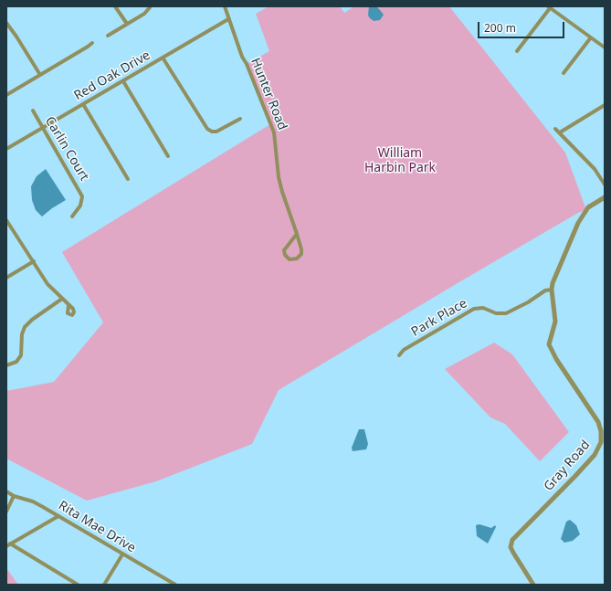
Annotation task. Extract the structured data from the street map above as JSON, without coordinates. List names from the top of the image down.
{
  "streets": {
    "street": [
      "Red Oak Drive",
      "Hunter Road",
      "Carlin Court",
      "Park Place",
      "Gray Road",
      "Rita Mae Drive"
    ]
  },
  "crossings": [
    ["Red Oak Drive", "Hunter Road"],
    ["Red Oak Drive", "Carlin Court"],
    ["Park Place", "Gray Road"]
  ],
  "parks": ["William Harbin Park"],
  "scale_bar": "200 m"
}
